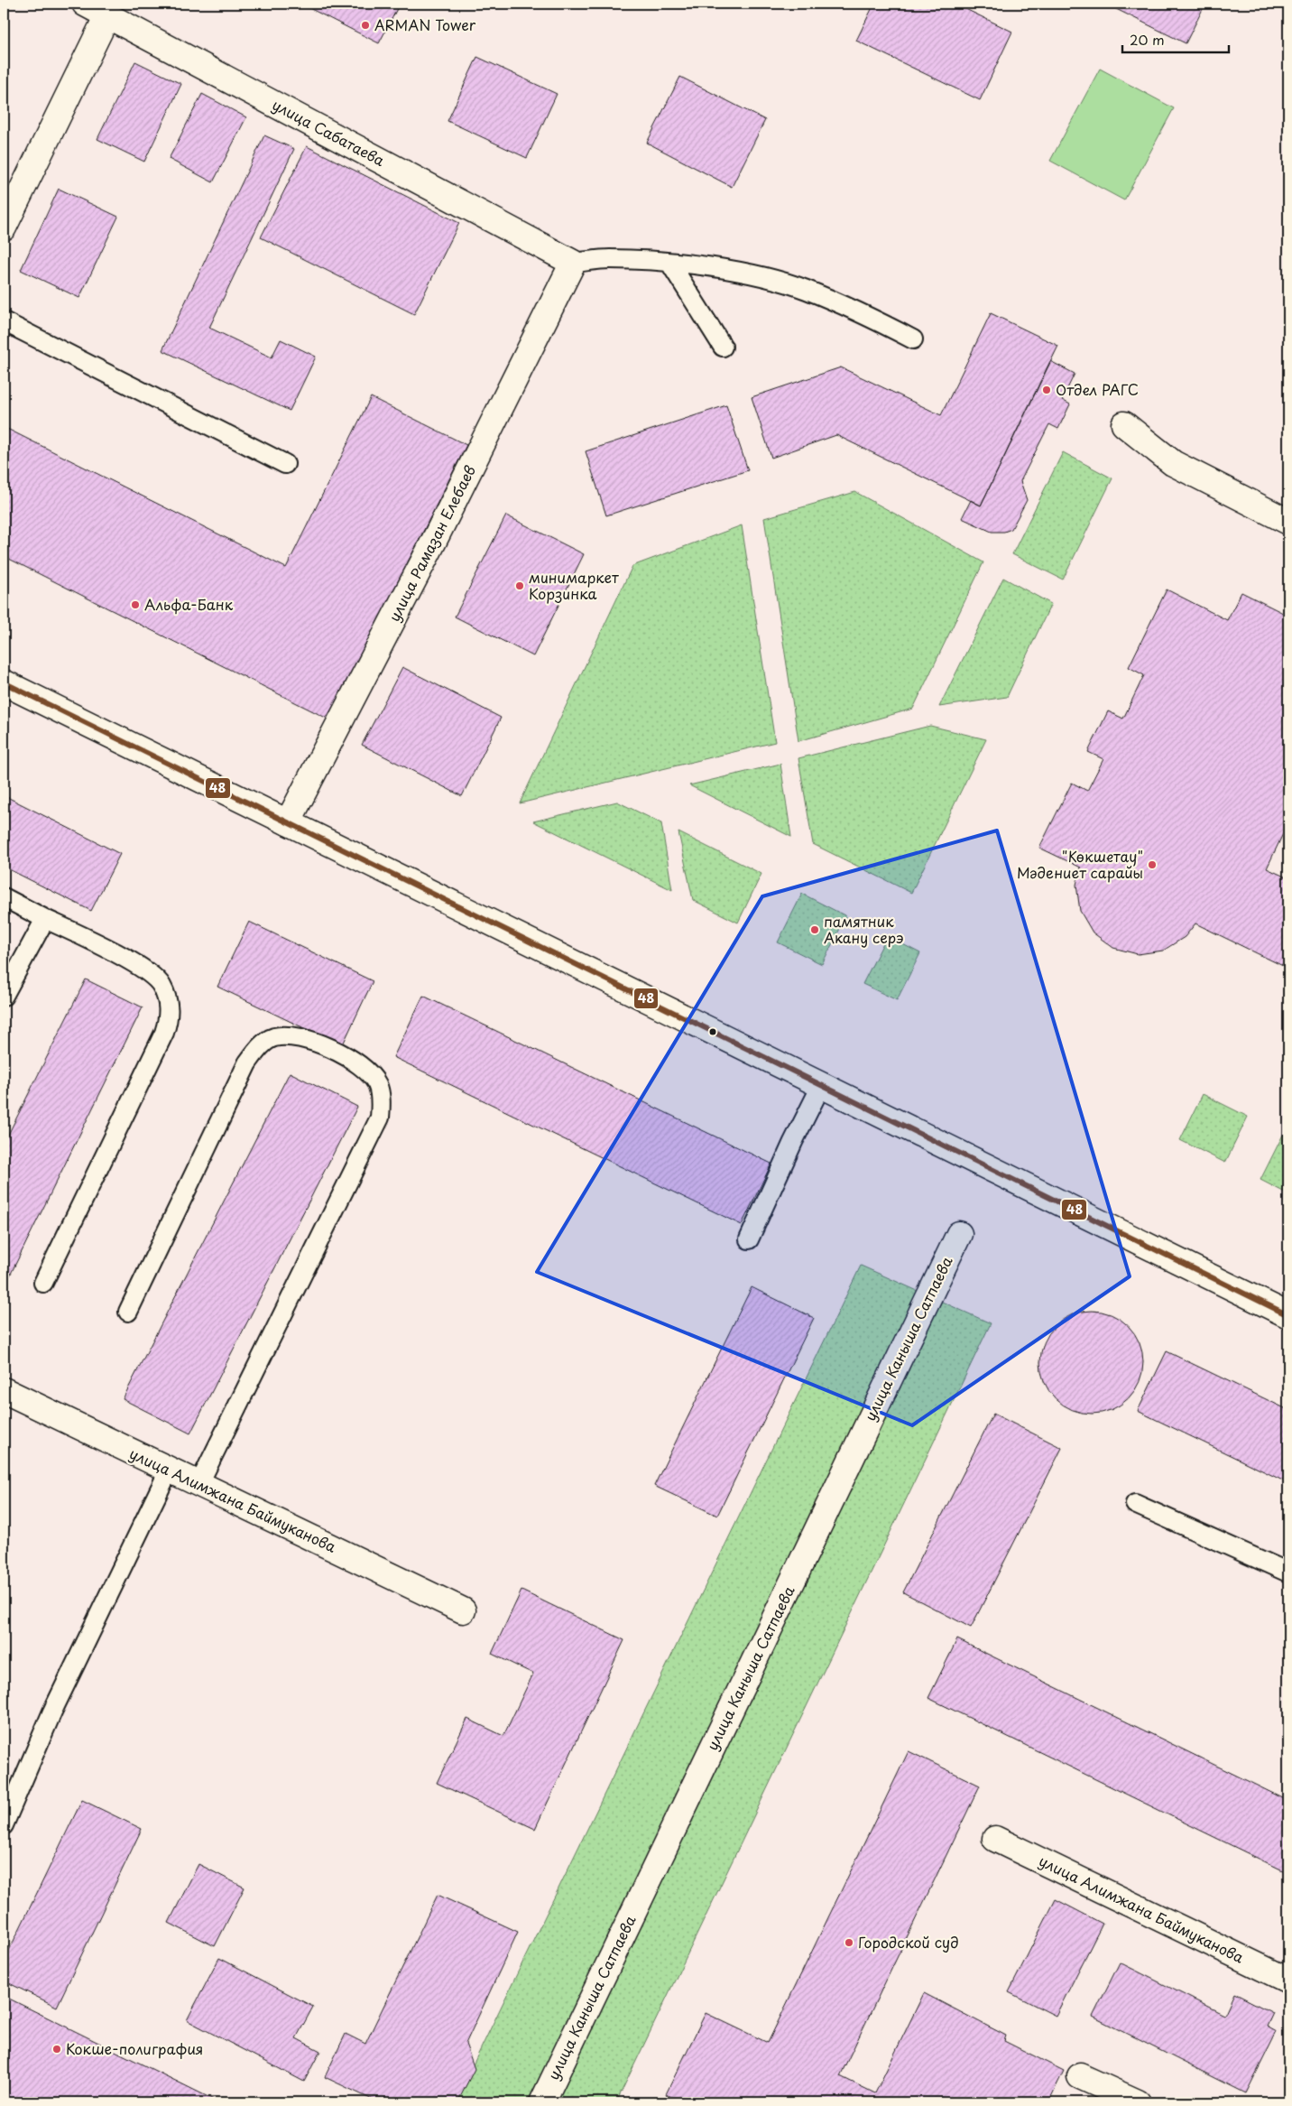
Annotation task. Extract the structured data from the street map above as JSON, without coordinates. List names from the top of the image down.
{
  "streets": {
    "street": [
      "улица Сабатаева",
      "улица Рамазан Елебаев",
      "улица Каныша Сатпаева",
      "улица Алимжана Баймуканова"
    ]
  },
  "crossings": [
    ["улица Сабатаева", "улица Рамазан Елебаев"]
  ],
  "places": [
    "ARMAN Tower",
    "Отдел РАГС",
    "минимаркет Корзинка",
    "Альфа-Банк",
    "\"Көкшетау\" Мәдениет сарайы",
    "памятник Акану серэ",
    "Городской суд",
    "Кокше-полиграфия"
  ],
  "lines": ["transit line 48"],
  "scale_bar": "20 m"
}
